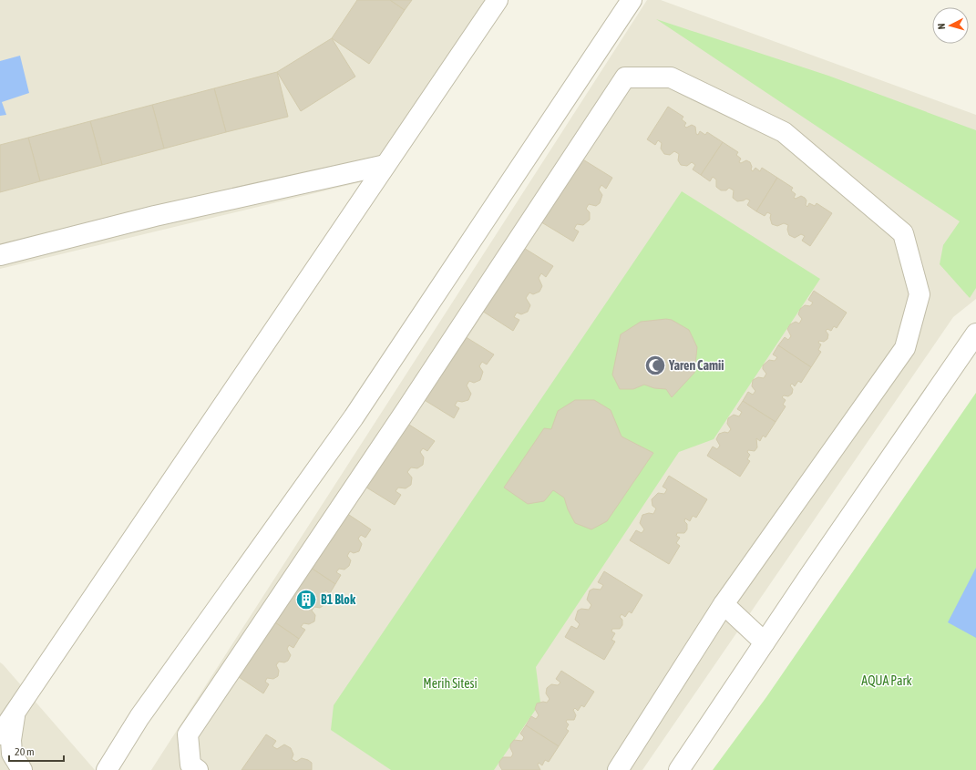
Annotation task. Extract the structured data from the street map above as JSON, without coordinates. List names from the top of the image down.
{
  "parks": ["AQUA Park", "Merih Sitesi"],
  "places": {
    "mosque": ["Yaren Camii"],
    "building": ["B1 Blok"]
  },
  "scale_bar": "20 m",
  "north": "left"
}
